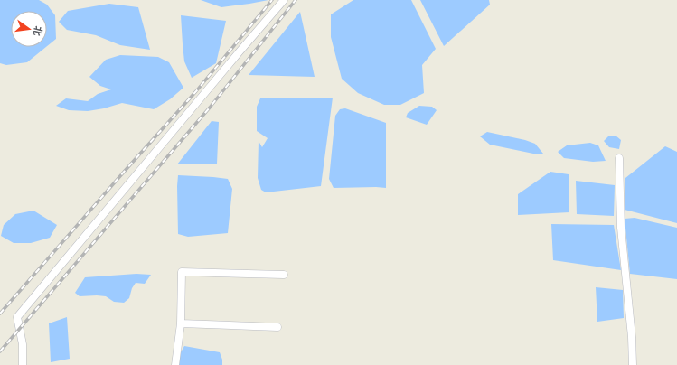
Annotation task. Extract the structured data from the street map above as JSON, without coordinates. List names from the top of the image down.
{
  "north": "right"
}
